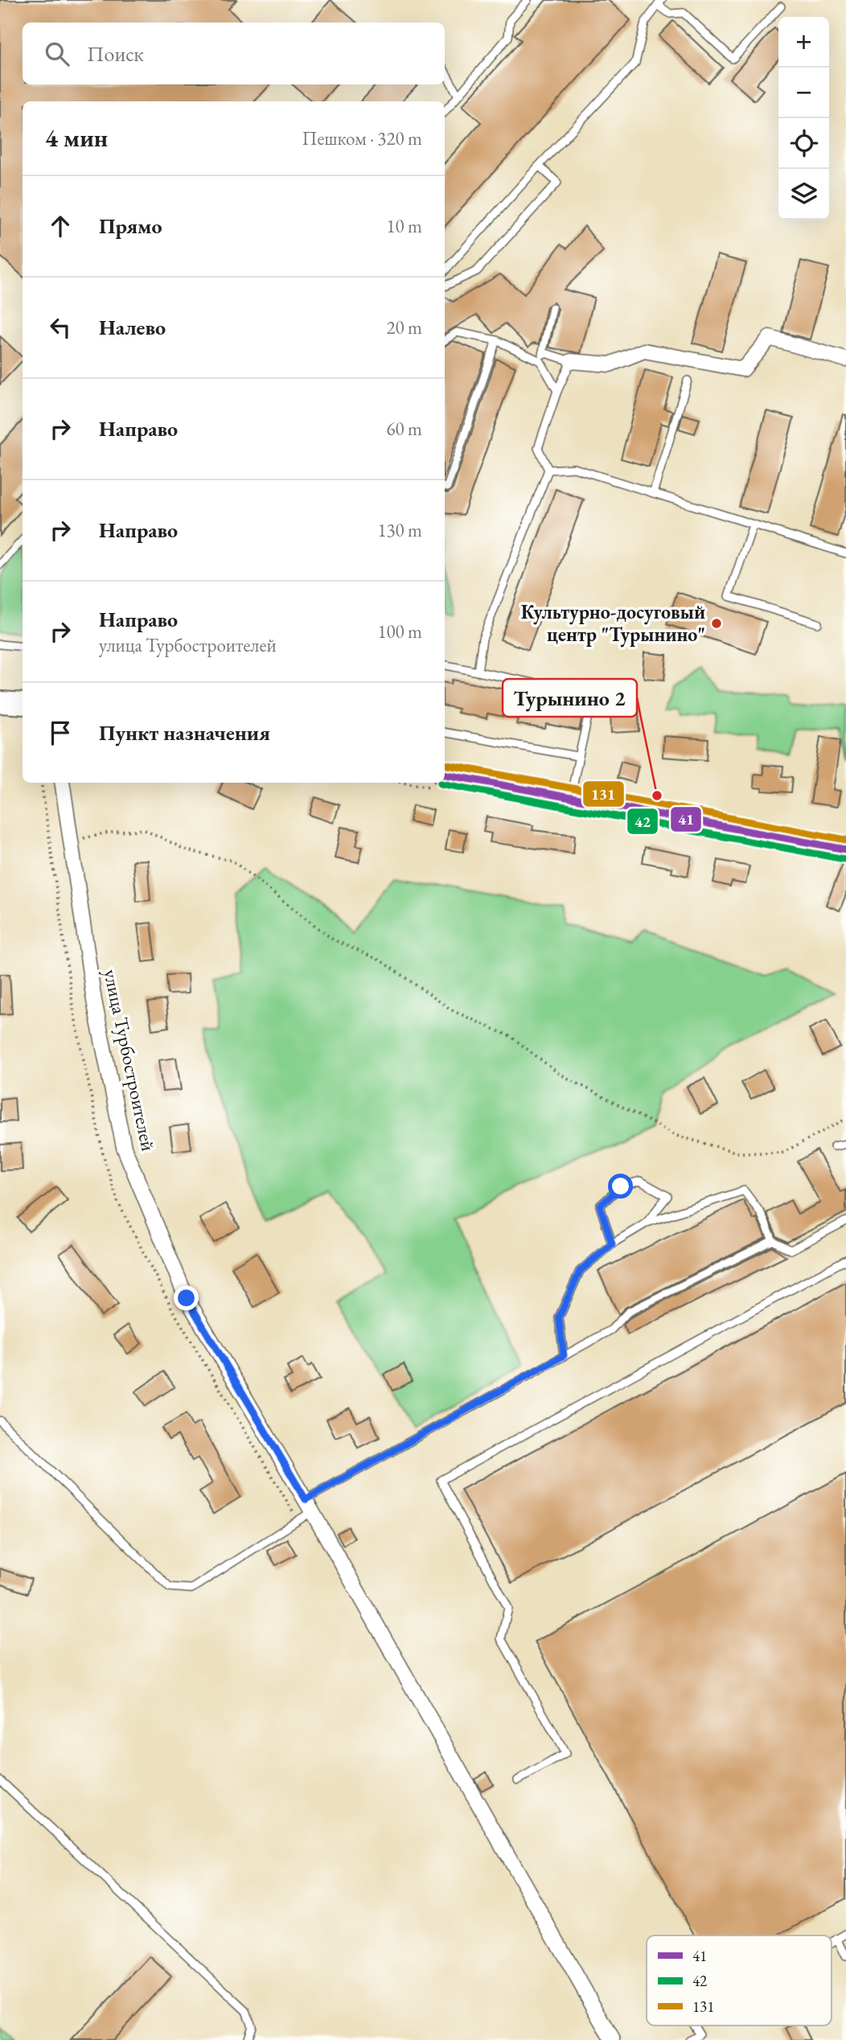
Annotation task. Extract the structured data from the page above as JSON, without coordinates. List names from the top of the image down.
{
  "streets": {
    "street": ["улица Турбостроителей"]
  },
  "places": ["Культурно-досуговый центр \"Турынино\"", "Турынино 2"],
  "lines": ["transit line 131", "transit line 41", "transit line 42"],
  "legend": ["41", "42", "131"],
  "page": {
    "map_buttons": ["+", "−"],
    "search": "Поиск",
    "heading": ["4 мин", "Пешком · 320 m"],
    "list": [
      ["Прямо", "10 m"],
      ["Налево", "20 m"],
      ["Направо", "60 m"],
      ["Направо", "130 m"],
      ["Направо", "улица Турбостроителей", "100 m"],
      "Пункт назначения"
    ]
  }
}
